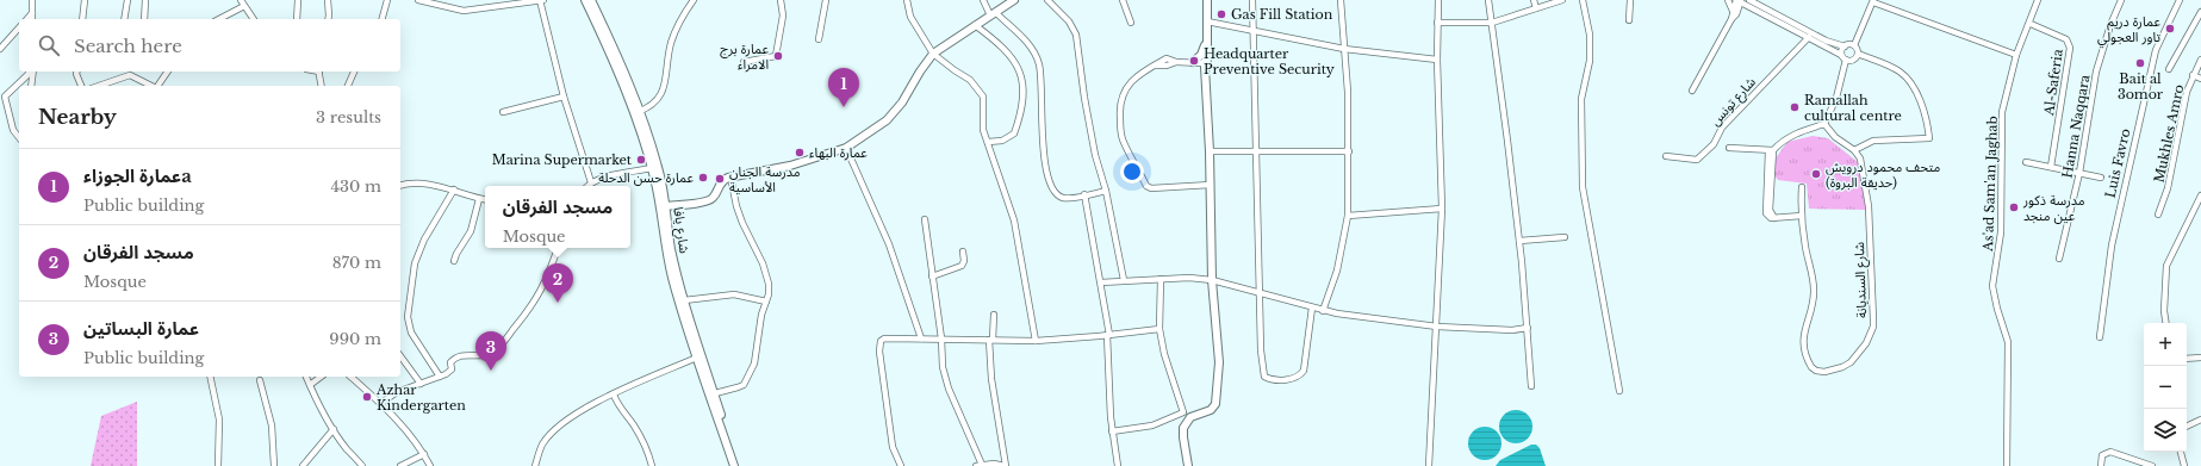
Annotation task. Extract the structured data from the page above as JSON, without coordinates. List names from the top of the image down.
{
  "streets": {
    "street": [
      "Al-Saferia",
      "شارع تونس",
      "Hanna Naqqara",
      "Mukhles Amro",
      "Luis Favro",
      "As'ad Sam'an Jaghab",
      "شارع يافا",
      "شارع السنديانة"
    ]
  },
  "crossings": [
    ["Al-Saferia", "As'ad Sam'an Jaghab"]
  ],
  "places": [
    "Gas Fill Station",
    "عمارة دريم تاور العجولي",
    "عمارة برج الامراء",
    "Headquarter Preventive Security",
    "Bait al 3omor",
    "Ramallah cultural centre",
    "عمارة البهاء",
    "Marina Supermarket",
    "متحف محمود درويش (حديقة البروة)",
    "عمارة حسن الدحلة",
    "مدرسة الجنان الأساسية",
    "مدرسة ذكور عين منجد",
    "Azhar Kindergarten"
  ],
  "page": {
    "search": "Search here",
    "pins": ["1", "2", "3"],
    "heading": ["Nearby", "3 results"],
    "list": [
      {
        "mark": "1",
        "name": "عمارة الجوزاءa",
        "note": "Public building",
        "value": "430 m"
      },
      {
        "mark": "2",
        "name": "مسجد الفرقان",
        "note": "Mosque",
        "value": "870 m"
      },
      {
        "mark": "3",
        "name": "عمارة البساتين",
        "note": "Public building",
        "value": "990 m"
      }
    ],
    "popup": ["مسجد الفرقان", "Mosque"],
    "map_buttons": ["+", "−"]
  }
}
